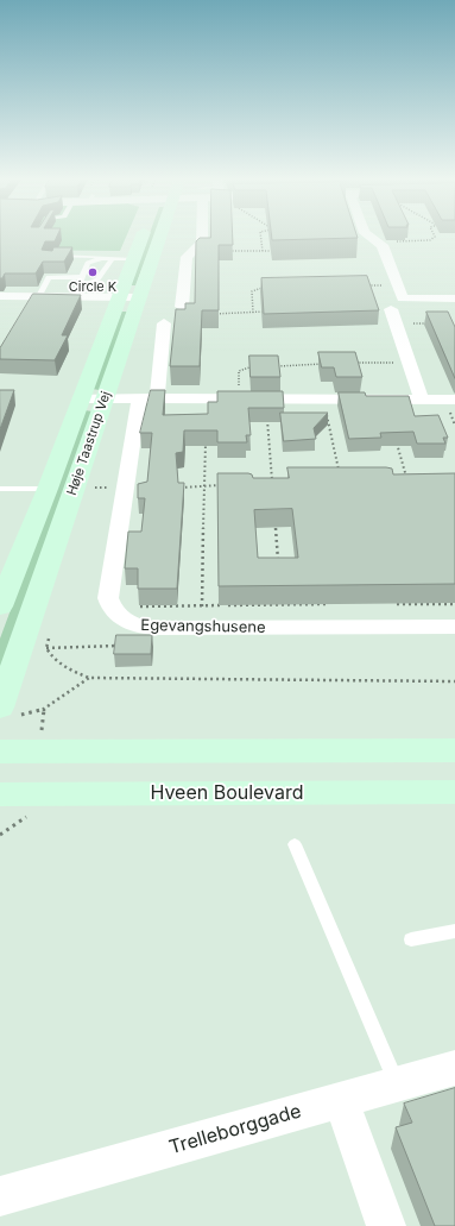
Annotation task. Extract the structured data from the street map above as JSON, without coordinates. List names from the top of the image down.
{
  "streets": {
    "street": [
      "Høje Taastrup Vej",
      "Egevangshusene",
      "Hveen Boulevard",
      "Trelleborggade"
    ]
  },
  "places": ["Circle K"]
}
